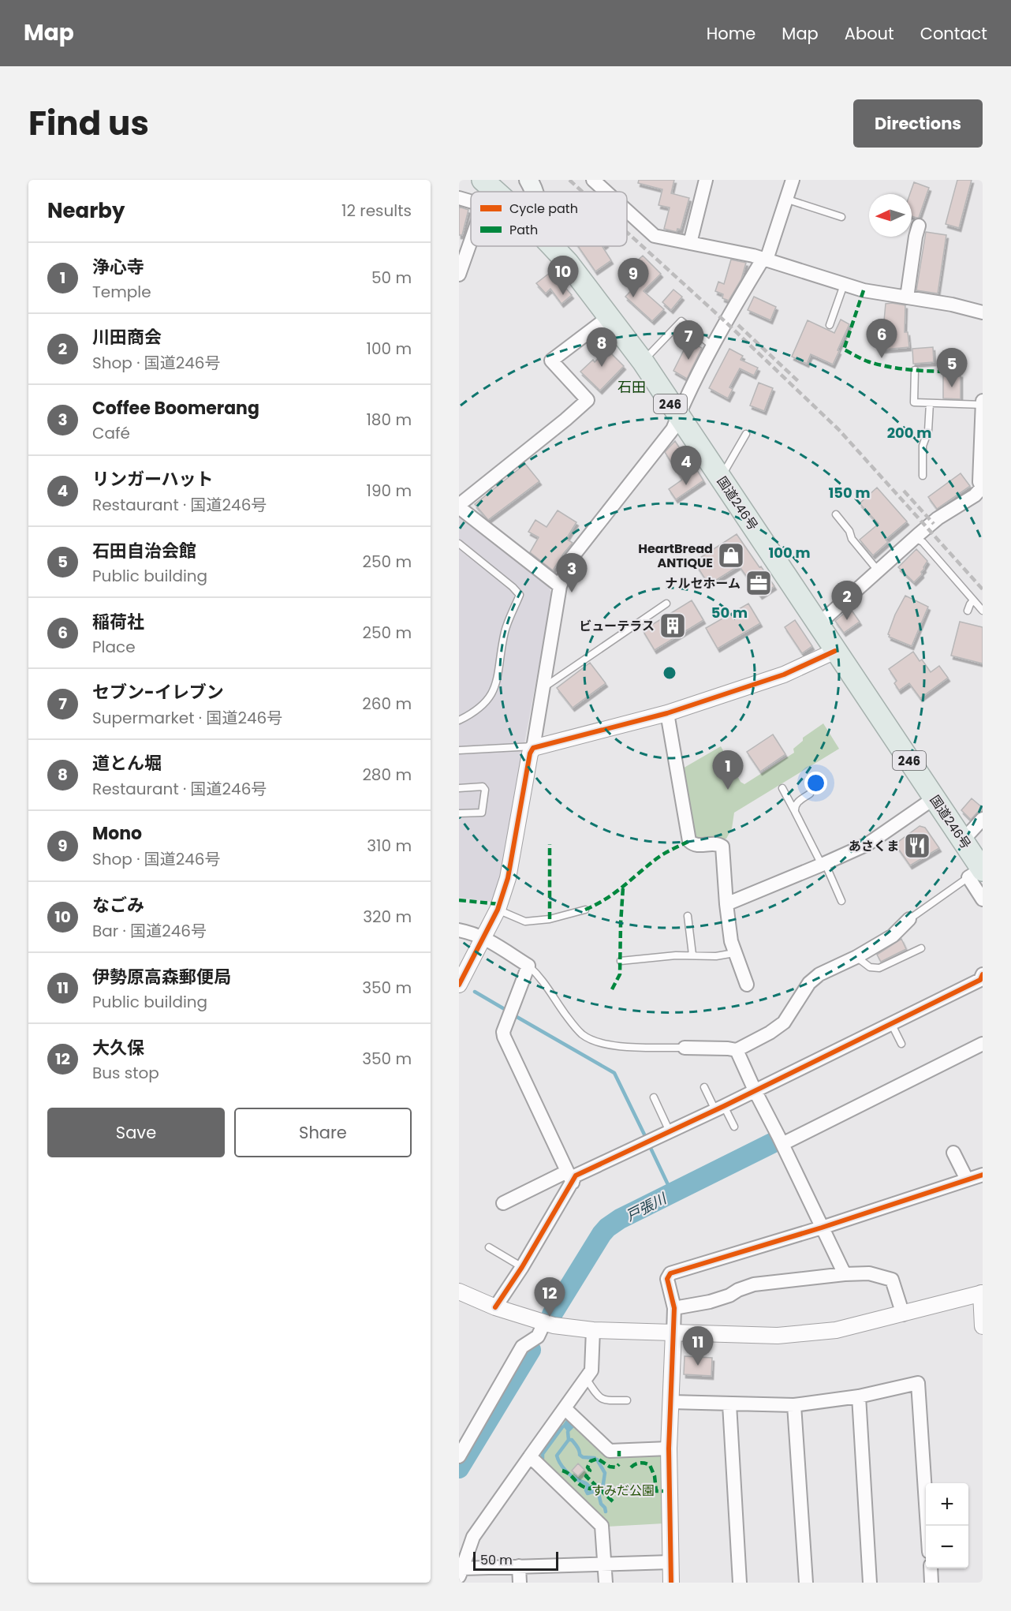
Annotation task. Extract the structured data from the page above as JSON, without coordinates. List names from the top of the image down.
{
  "streets": {
    "highway": ["246", "国道246号"]
  },
  "districts": ["石田"],
  "water": ["戸張川"],
  "parks": ["すみだ公園"],
  "places": {
    "shop": ["HeartBread ANTIQUE"],
    "office": ["ナルセホーム"],
    "building": ["ビューテラス"],
    "restaurant": ["あさくま"]
  },
  "legend": ["Cycle path", "Path"],
  "scale_bar": "50 m",
  "north": "left",
  "page": {
    "header": "Map",
    "nav": [
      "Home",
      "Map",
      "About",
      "Contact"
    ],
    "title": "Find us",
    "buttons": [
      "Directions",
      ["Save", "Share"]
    ],
    "heading": ["Nearby", "12 results"],
    "list": [
      {
        "mark": "1",
        "name": "浄心寺",
        "note": "Temple",
        "value": "50 m"
      },
      {
        "mark": "2",
        "name": "川田商会",
        "note": "Shop · 国道246号",
        "value": "100 m"
      },
      {
        "mark": "3",
        "name": "Coffee Boomerang",
        "note": "Café",
        "value": "180 m"
      },
      {
        "mark": "4",
        "name": "リンガーハット",
        "note": "Restaurant · 国道246号",
        "value": "190 m"
      },
      {
        "mark": "5",
        "name": "石田自治会館",
        "note": "Public building",
        "value": "250 m"
      },
      {
        "mark": "6",
        "name": "稲荷社",
        "note": "Place",
        "value": "250 m"
      },
      {
        "mark": "7",
        "name": "セブン-イレブン",
        "note": "Supermarket · 国道246号",
        "value": "260 m"
      },
      {
        "mark": "8",
        "name": "道とん堀",
        "note": "Restaurant · 国道246号",
        "value": "280 m"
      },
      {
        "mark": "9",
        "name": "Mono",
        "note": "Shop · 国道246号",
        "value": "310 m"
      },
      {
        "mark": "10",
        "name": "なごみ",
        "note": "Bar · 国道246号",
        "value": "320 m"
      },
      {
        "mark": "11",
        "name": "伊勢原高森郵便局",
        "note": "Public building",
        "value": "350 m"
      },
      {
        "mark": "12",
        "name": "大久保",
        "note": "Bus stop",
        "value": "350 m"
      }
    ],
    "pins": [
      "10",
      "9",
      "6",
      "7",
      "8",
      "5",
      "4",
      "3",
      "2",
      "1",
      "12",
      "11"
    ],
    "map_buttons": ["+", "−"],
    "scale": "50 m"
  },
  "rings": [
    "200 m",
    "150 m",
    "100 m",
    "50 m"
  ]
}
